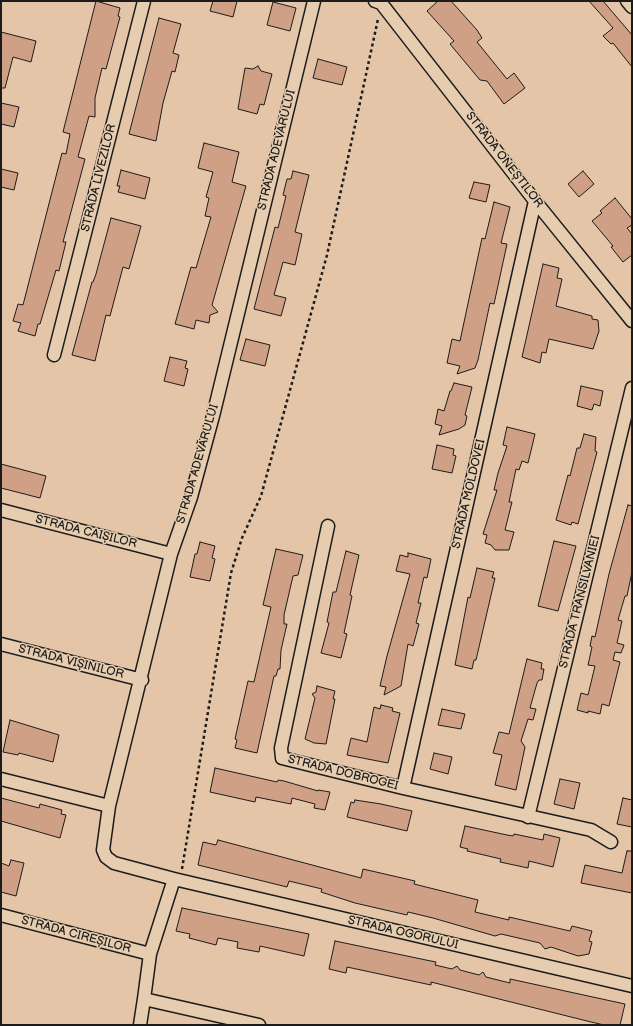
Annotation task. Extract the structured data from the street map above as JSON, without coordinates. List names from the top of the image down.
{
  "streets": {
    "street": [
      "STRADA ADEVĂRULUI",
      "STRADA ONEȘTILOR",
      "STRADA LIVEZILOR",
      "STRADA MOLDOVEI",
      "STRADA CAIȘILOR",
      "STRADA TRANSILVANIEI",
      "STRADA VIȘINILOR",
      "STRADA DOBROGEI",
      "STRADA OGORULUI",
      "STRADA CIREȘILOR"
    ]
  },
  "crossings": [
    ["STRADA ADEVĂRULUI", "STRADA CAIȘILOR"],
    ["STRADA ADEVĂRULUI", "STRADA VIȘINILOR"],
    ["STRADA ADEVĂRULUI", "STRADA OGORULUI"],
    ["STRADA ONEȘTILOR", "STRADA MOLDOVEI"],
    ["STRADA MOLDOVEI", "STRADA DOBROGEI"],
    ["STRADA TRANSILVANIEI", "STRADA DOBROGEI"]
  ]
}
